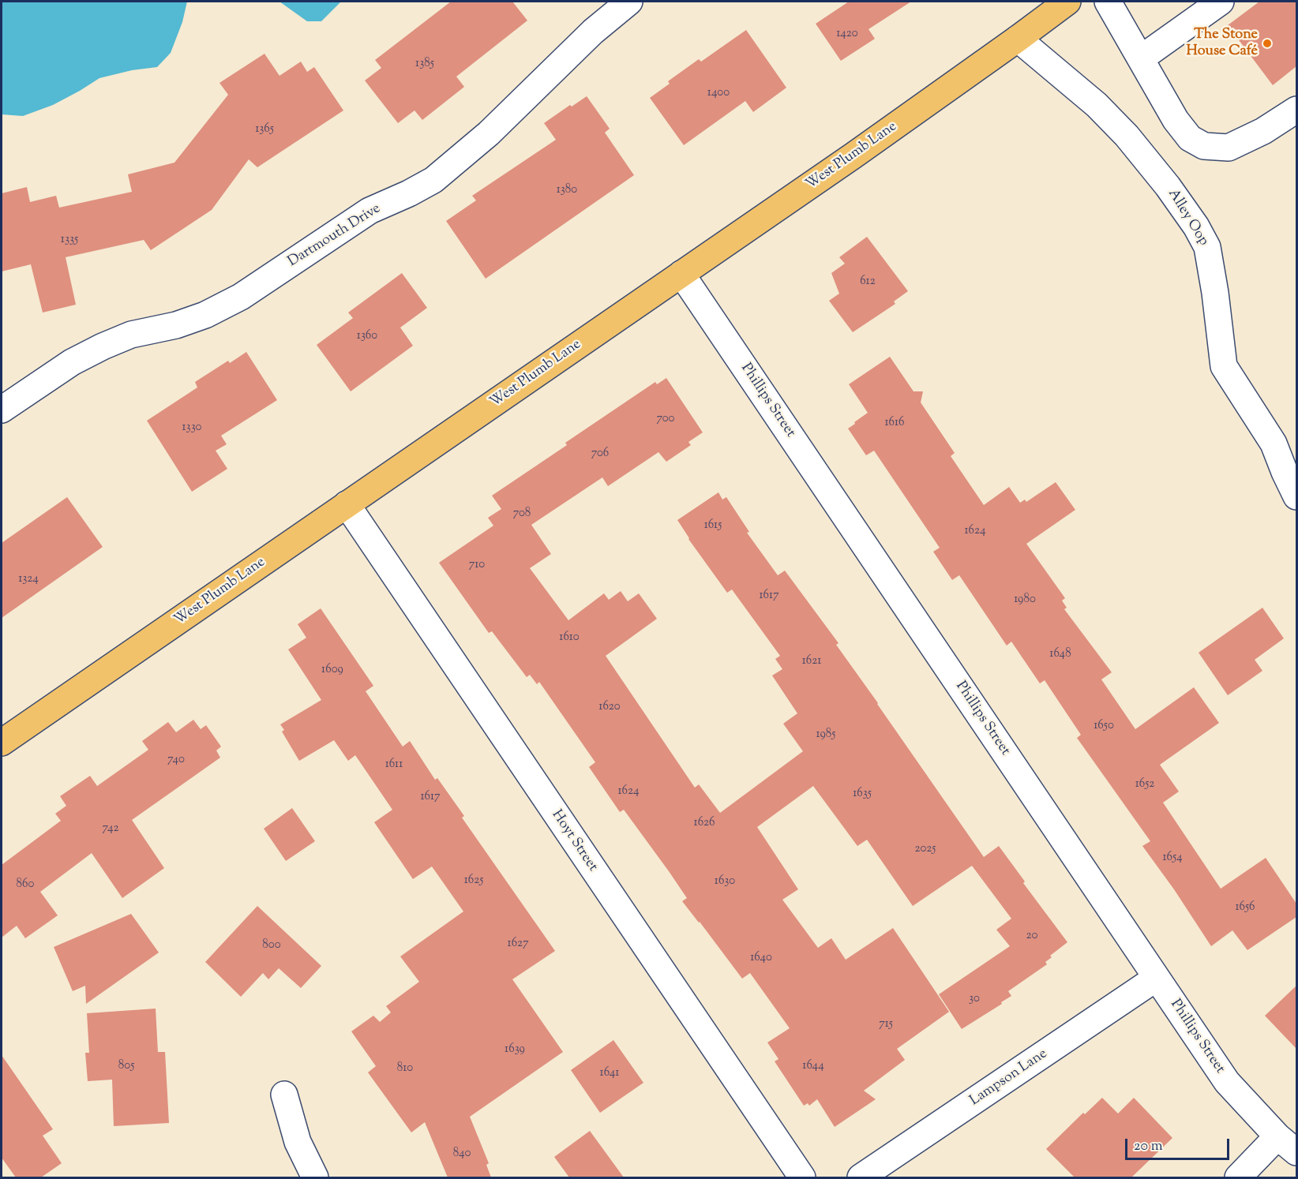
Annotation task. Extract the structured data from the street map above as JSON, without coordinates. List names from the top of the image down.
{
  "streets": {
    "main road": ["West Plumb Lane"],
    "street": [
      "Alley Oop",
      "Dartmouth Drive",
      "Phillips Street",
      "Hoyt Street",
      "Lampson Lane"
    ]
  },
  "crossings": [
    ["West Plumb Lane", "Alley Oop"],
    ["West Plumb Lane", "Phillips Street"],
    ["West Plumb Lane", "Hoyt Street"],
    ["Phillips Street", "Lampson Lane"]
  ],
  "places": ["The Stone House Café"],
  "house_numbers": [
    "1420",
    "1385",
    "1400",
    "1365",
    "1380",
    "1335",
    "612",
    "1360",
    "700",
    "1616",
    "1330",
    "706",
    "708",
    "1615",
    "1624",
    "710",
    "1324",
    "1617",
    "1980",
    "1610",
    "1648",
    "1621",
    "1609",
    "1620",
    "1650",
    "1985",
    "740",
    "1611",
    "1652",
    "1624",
    "1635",
    "1617",
    "1626",
    "742",
    "2025",
    "1654",
    "1625",
    "1630",
    "860",
    "1656",
    "20",
    "1627",
    "800",
    "1640",
    "30",
    "715",
    "1639",
    "805",
    "1644",
    "810",
    "1641",
    "840"
  ],
  "scale_bar": "20 m"
}
